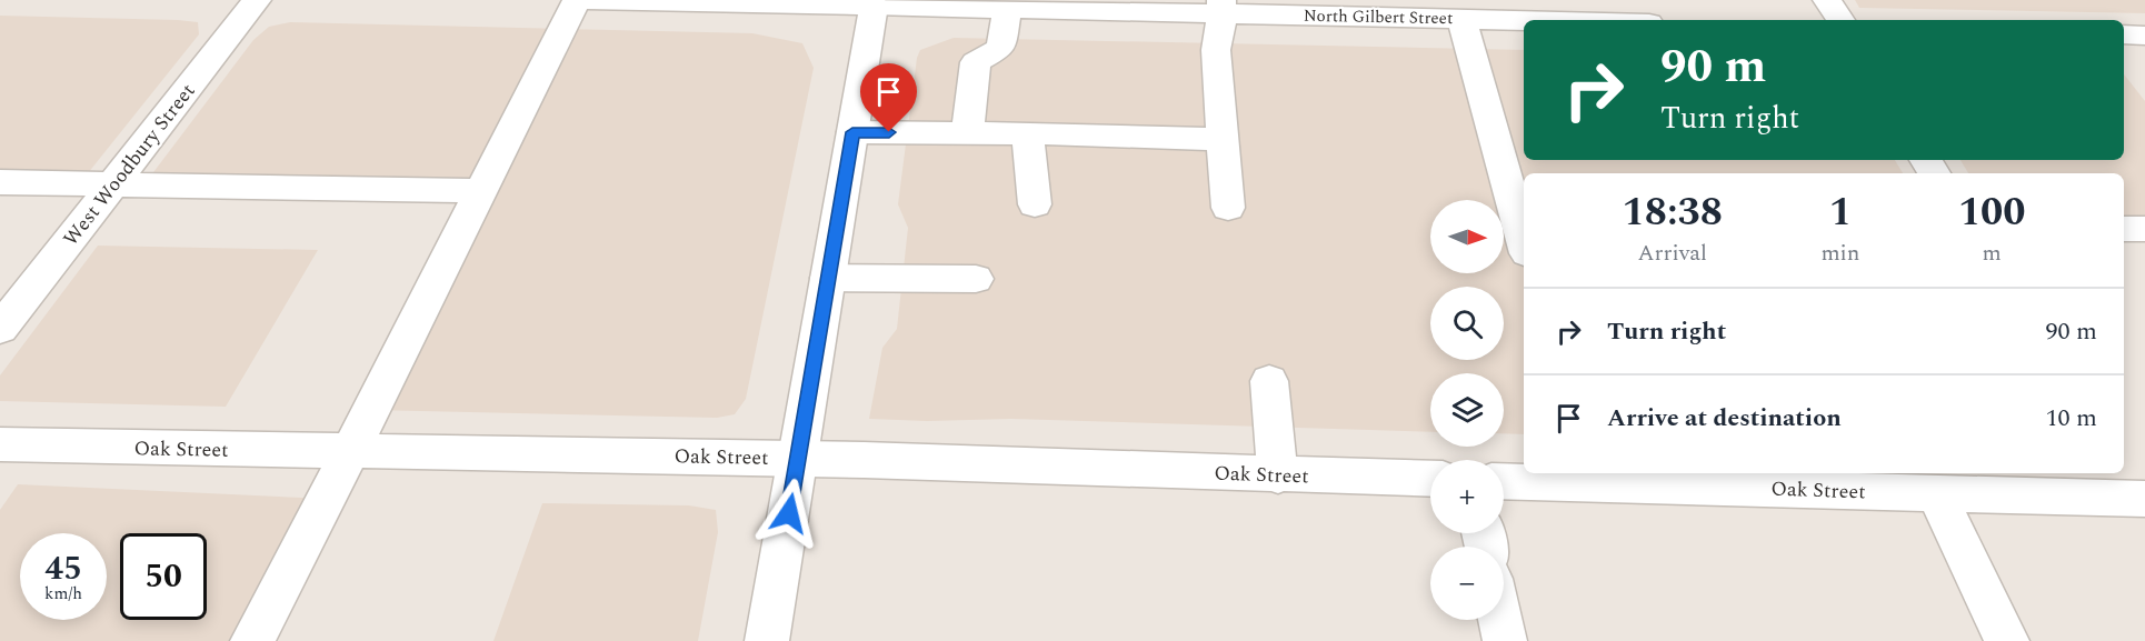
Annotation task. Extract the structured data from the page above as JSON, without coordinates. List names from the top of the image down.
{
  "streets": {
    "street": ["North Gilbert Street", "West Woodbury Street", "Oak Street"]
  },
  "north": "right",
  "page": {
    "turn": ["90 m", "Turn right"],
    "eta": [
      "18:38",
      "Arrival",
      "1",
      "min",
      "100",
      "m"
    ],
    "map_buttons": ["+", "−"],
    "list": [
      {
        "name": "Turn right",
        "value": "90 m"
      },
      {
        "name": "Arrive at destination",
        "value": "10 m"
      }
    ],
    "speed": "45 km/h",
    "limit": "50"
  }
}
